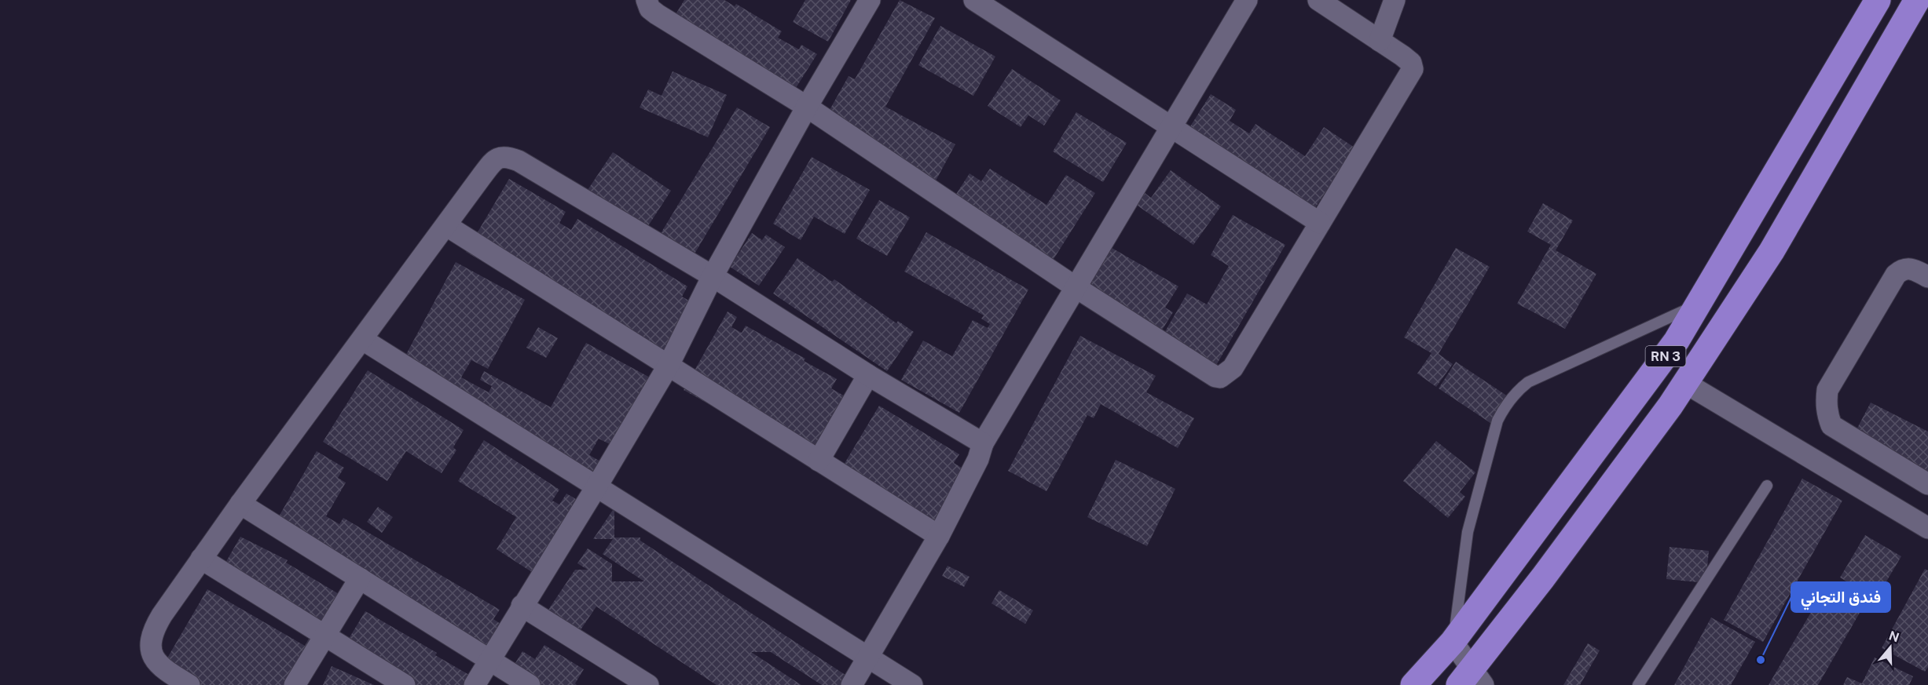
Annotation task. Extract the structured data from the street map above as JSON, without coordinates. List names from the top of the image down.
{
  "streets": {
    "highway": ["RN 3"]
  },
  "places": ["فندق التجاني"],
  "north": "top"
}
